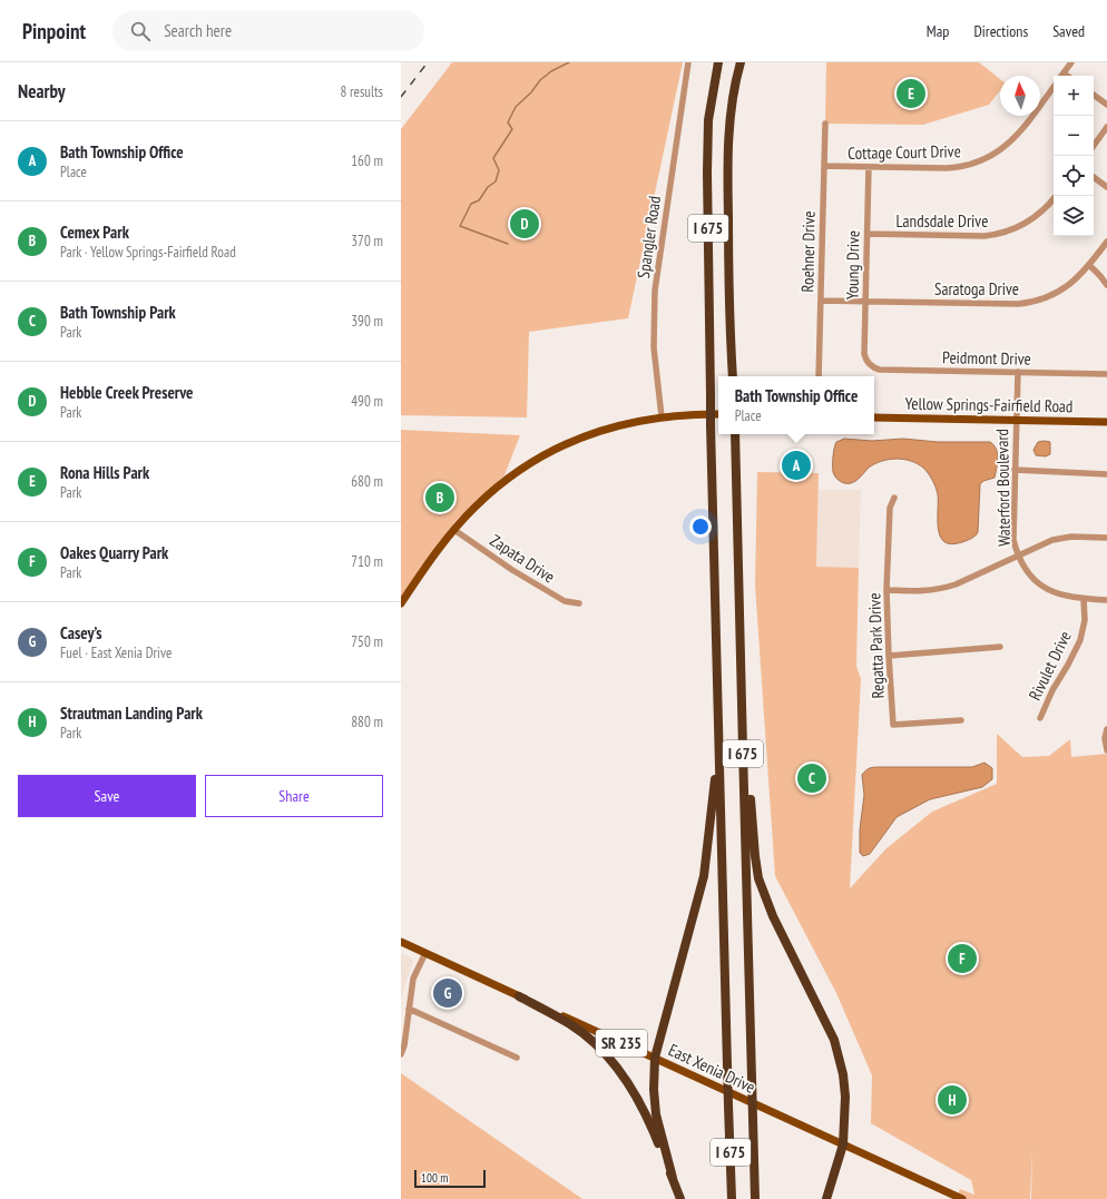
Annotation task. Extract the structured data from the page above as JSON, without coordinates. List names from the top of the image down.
{
  "streets": {
    "highway": ["I 675"],
    "main road": ["Yellow Springs-Fairfield Road", "SR 235", "East Xenia Drive"],
    "street": [
      "Cottage Court Drive",
      "Landsdale Drive",
      "Spangler Road",
      "Roehner Drive",
      "Young Drive",
      "Saratoga Drive",
      "Peidmont Drive",
      "Waterford Boulevard",
      "Zapata Drive",
      "Regatta Park Drive",
      "Rivulet Drive"
    ]
  },
  "crossings": [
    ["Cottage Court Drive", "Roehner Drive"],
    ["Cottage Court Drive", "Young Drive"],
    ["Landsdale Drive", "Young Drive"],
    ["Roehner Drive", "Saratoga Drive"],
    ["Young Drive", "Saratoga Drive"],
    ["Young Drive", "Peidmont Drive"],
    ["Peidmont Drive", "Waterford Boulevard"],
    ["Yellow Springs-Fairfield Road", "Waterford Boulevard"],
    ["Waterford Boulevard", "Rivulet Drive"]
  ],
  "scale_bar": "100 m",
  "north": "top",
  "page": {
    "header": "Pinpoint",
    "search": "Search here",
    "nav": ["Map", "Directions", "Saved"],
    "heading": ["Nearby", "8 results"],
    "map_buttons": ["+", "−"],
    "pins": [
      "E",
      "D",
      "A",
      "B",
      "C",
      "F",
      "G",
      "H"
    ],
    "list": [
      {
        "mark": "A",
        "name": "Bath Township Office",
        "note": "Place",
        "value": "160 m"
      },
      {
        "mark": "B",
        "name": "Cemex Park",
        "note": "Park · Yellow Springs-Fairfield Road",
        "value": "370 m"
      },
      {
        "mark": "C",
        "name": "Bath Township Park",
        "note": "Park",
        "value": "390 m"
      },
      {
        "mark": "D",
        "name": "Hebble Creek Preserve",
        "note": "Park",
        "value": "490 m"
      },
      {
        "mark": "E",
        "name": "Rona Hills Park",
        "note": "Park",
        "value": "680 m"
      },
      {
        "mark": "F",
        "name": "Oakes Quarry Park",
        "note": "Park",
        "value": "710 m"
      },
      {
        "mark": "G",
        "name": "Casey’s",
        "note": "Fuel · East Xenia Drive",
        "value": "750 m"
      },
      {
        "mark": "H",
        "name": "Strautman Landing Park",
        "note": "Park",
        "value": "880 m"
      }
    ],
    "popup": ["Bath Township Office", "Place"],
    "buttons": ["Save", "Share"],
    "scale": "100 m"
  }
}
